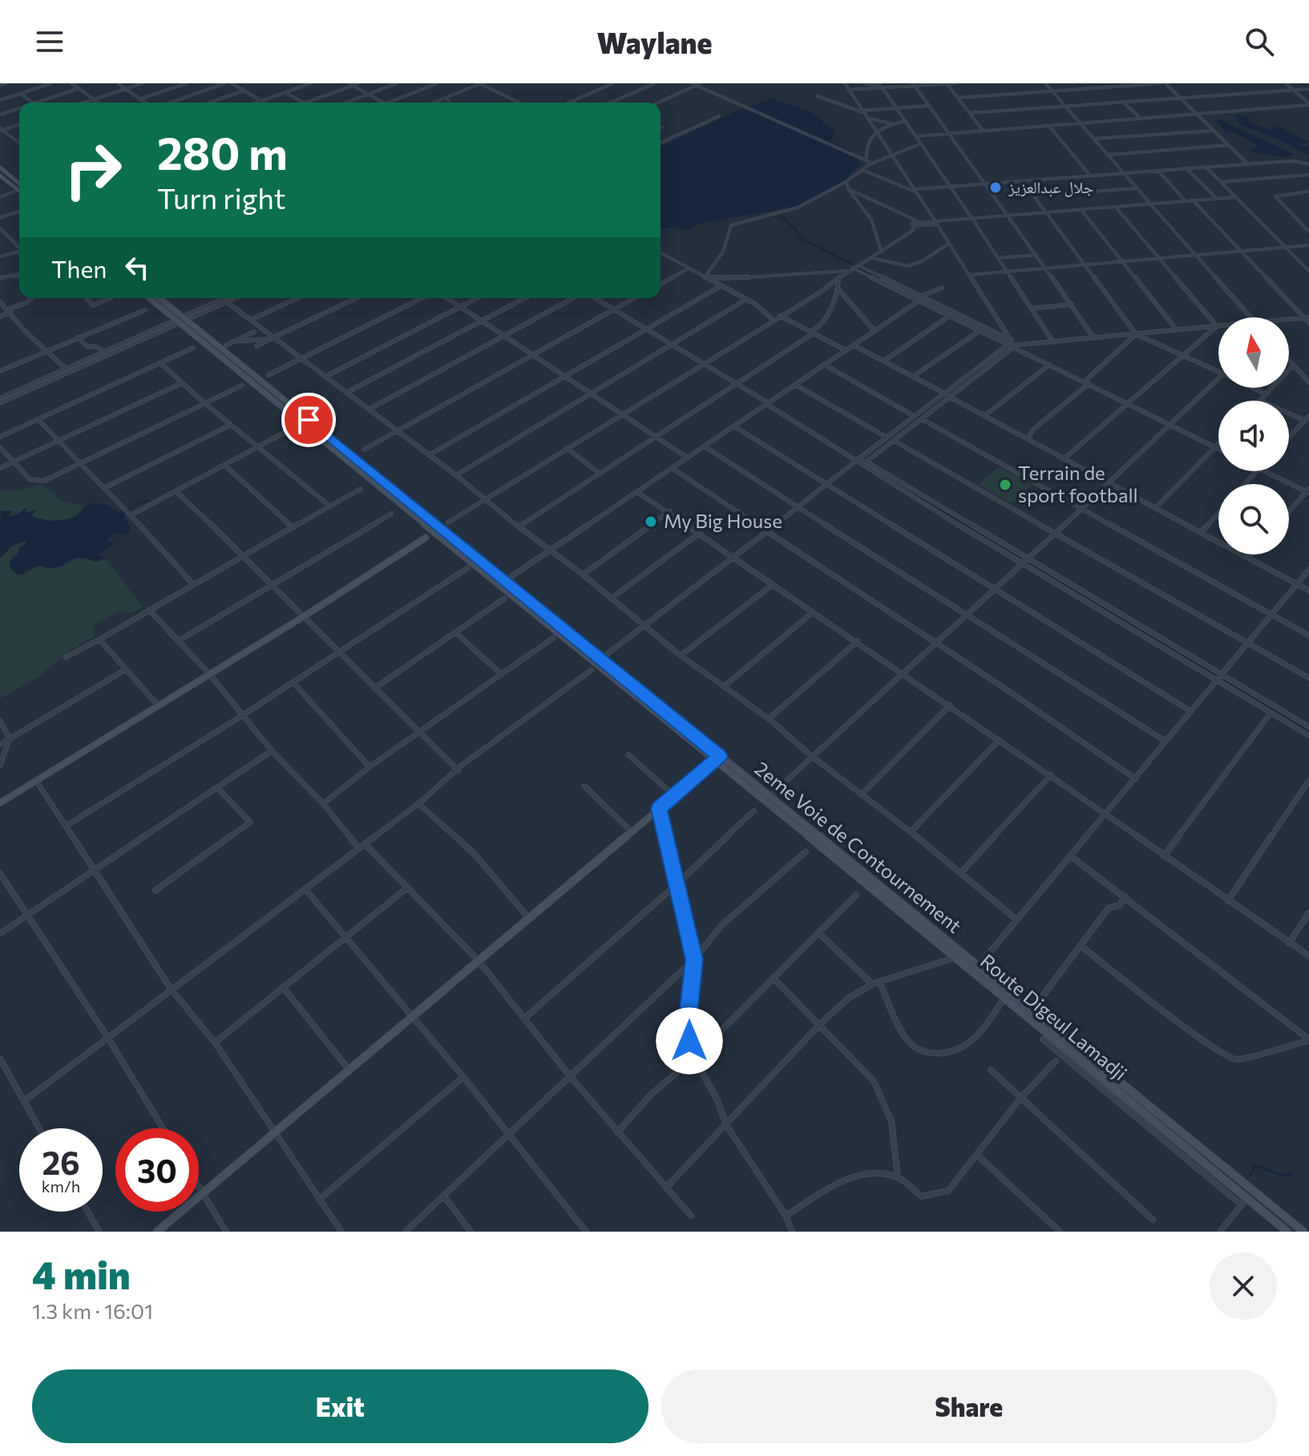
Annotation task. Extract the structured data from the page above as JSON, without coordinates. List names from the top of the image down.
{
  "streets": {
    "main road": ["2eme Voie de Contournement", "Route Digeul Lamadji"]
  },
  "crossings": [
    ["2eme Voie de Contournement", "Route Digeul Lamadji"]
  ],
  "places": ["جلال عبدالعزيز", "Terrain de sport football", "My Big House"],
  "north": "top",
  "page": {
    "header": "Waylane",
    "turn": ["280 m", "Turn right"],
    "then": "Then",
    "speed": "26 km/h",
    "limit": "30",
    "heading": ["4 min", "1.3 km · 16:01"],
    "buttons": ["Exit", "Share"]
  }
}
